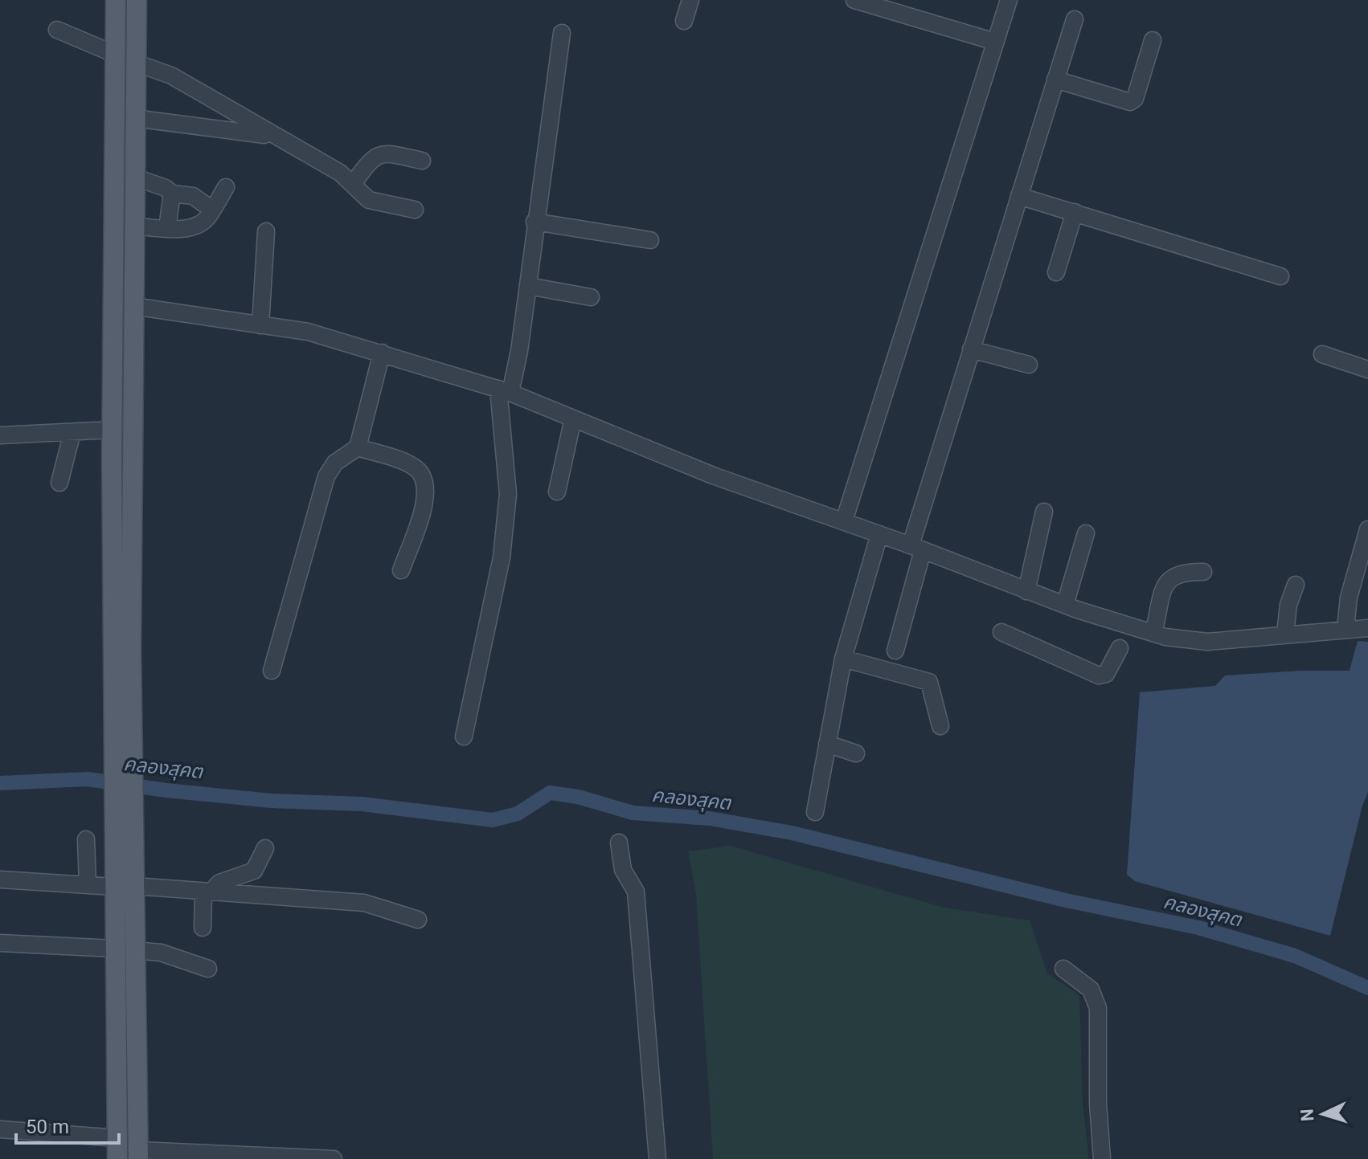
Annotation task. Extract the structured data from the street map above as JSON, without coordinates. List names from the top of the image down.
{
  "water": ["คลองสุคต"],
  "scale_bar": "50 m",
  "north": "left"
}
